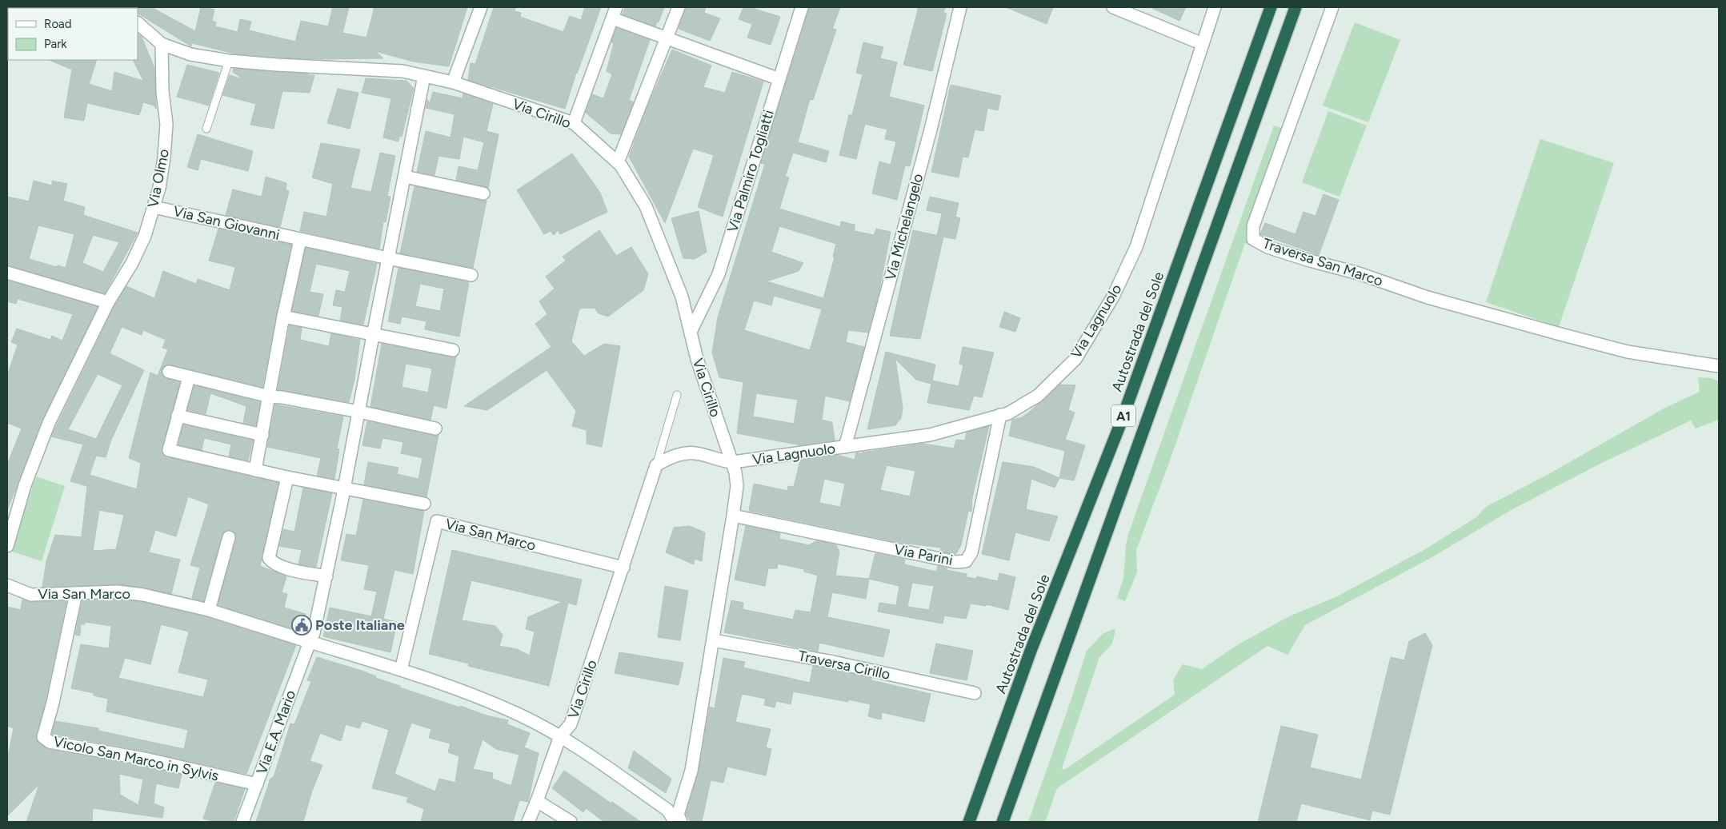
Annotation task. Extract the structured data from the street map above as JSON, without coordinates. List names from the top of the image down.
{
  "streets": {
    "highway": ["Autostrada del Sole", "A1"],
    "street": [
      "Via Cirillo",
      "Via Palmiro Togliatti",
      "Via Olmo",
      "Via San Giovanni",
      "Via Michelangelo",
      "Traversa San Marco",
      "Via Lagnuolo",
      "Via San Marco",
      "Via Parini",
      "Traversa Cirillo",
      "Via E.A. Mario",
      "Vicolo San Marco in Sylvis"
    ]
  },
  "crossings": [
    ["Via Cirillo", "Via Palmiro Togliatti"],
    ["Via Cirillo", "Via Olmo"],
    ["Via Cirillo", "Via Lagnuolo"],
    ["Via Cirillo", "Via San Marco"],
    ["Via Cirillo", "Via Parini"],
    ["Via Cirillo", "Traversa Cirillo"],
    ["Via Olmo", "Via San Giovanni"],
    ["Via Michelangelo", "Via Lagnuolo"],
    ["Via Lagnuolo", "Via Parini"],
    ["Via San Marco", "Via E.A. Mario"],
    ["Via San Marco", "Vicolo San Marco in Sylvis"],
    ["Via E.A. Mario", "Vicolo San Marco in Sylvis"]
  ],
  "places": {
    "public building": ["Poste Italiane"]
  },
  "legend": ["Road", "Park"]
}
